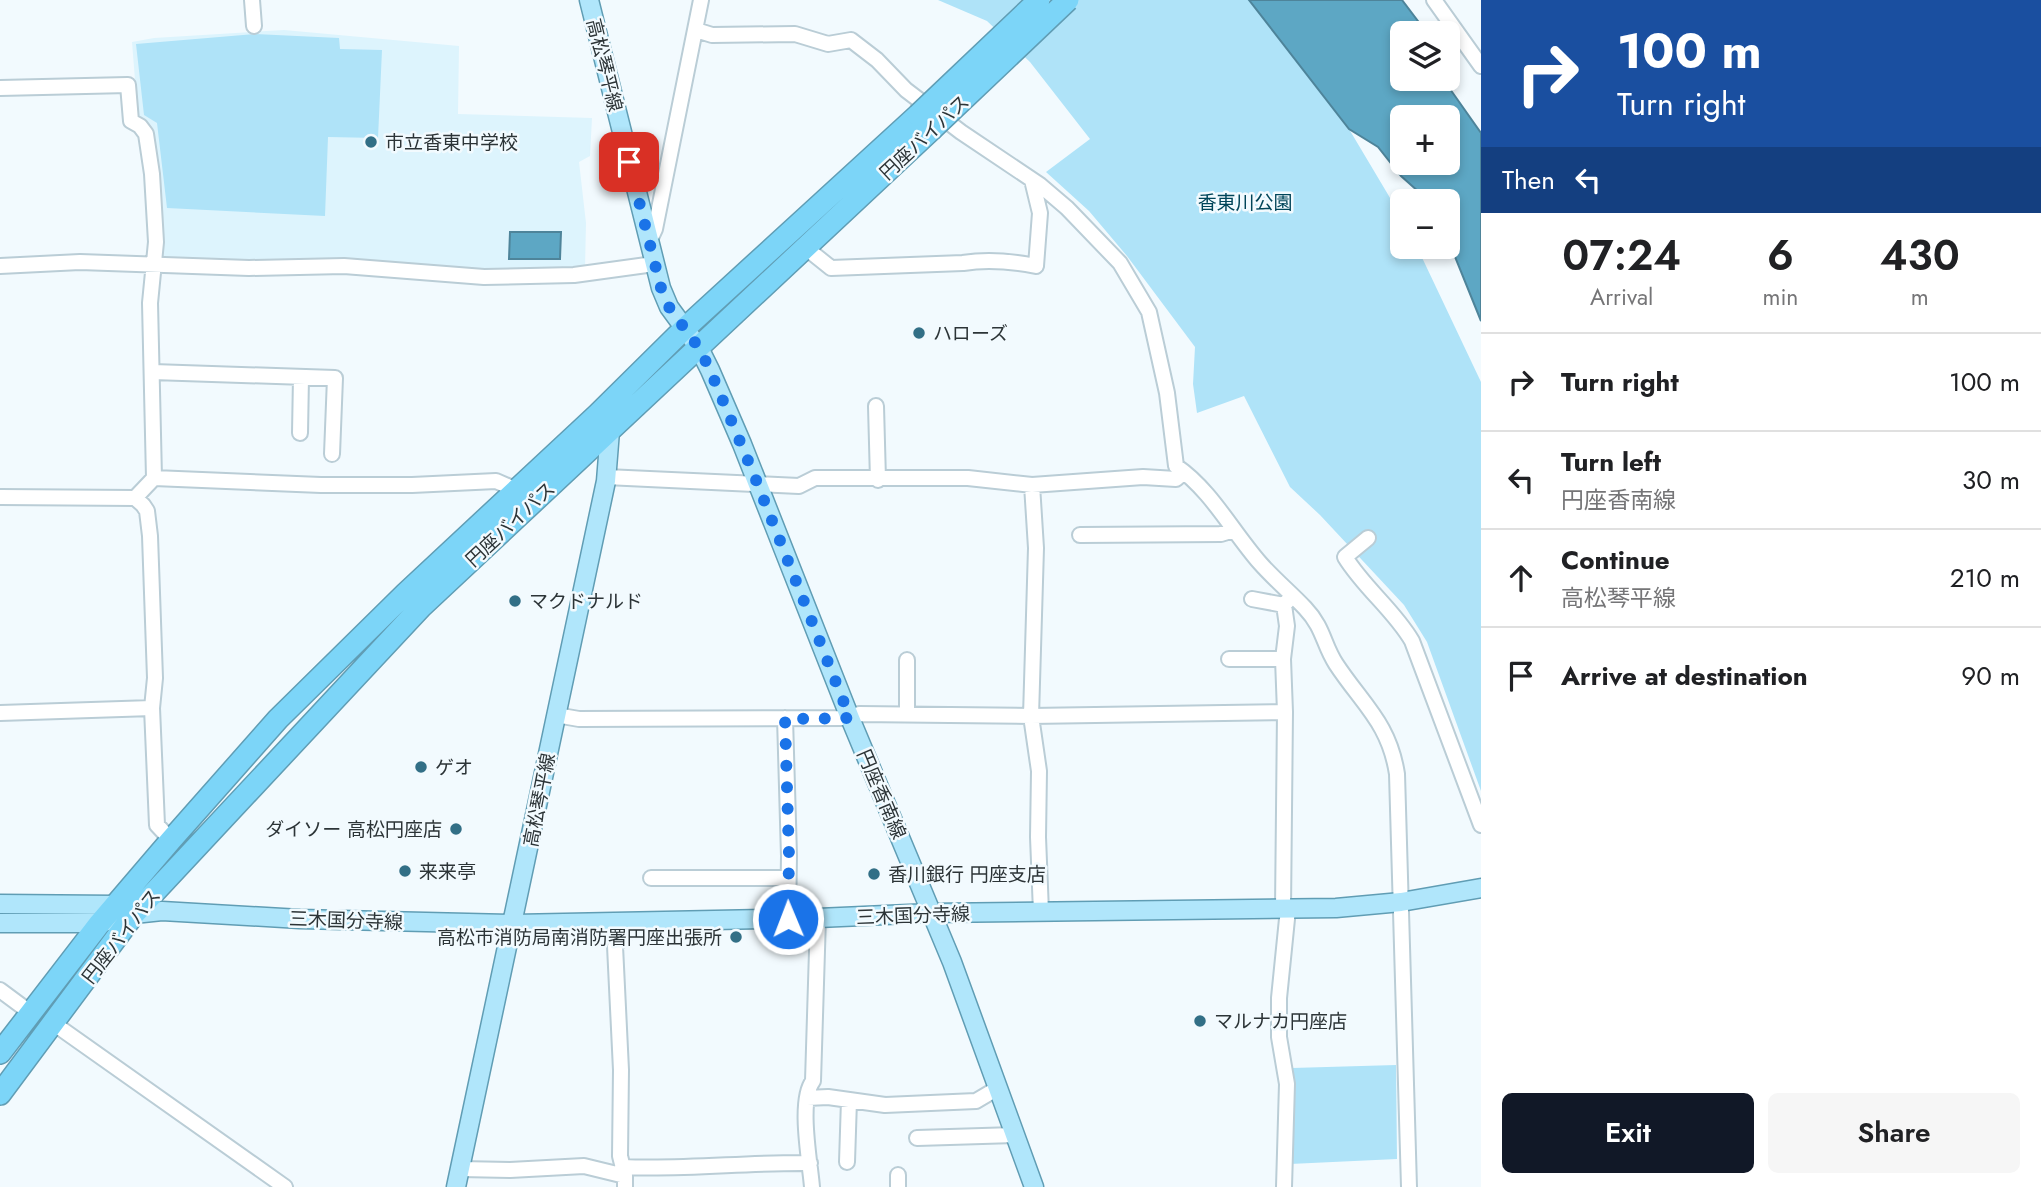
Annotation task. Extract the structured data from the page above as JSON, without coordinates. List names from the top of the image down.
{
  "streets": {
    "highway": ["円座バイパス"],
    "main road": ["高松琴平線", "円座香南線", "三木国分寺線"]
  },
  "crossings": [
    ["高松琴平線", "円座バイパス"],
    ["高松琴平線", "円座香南線"],
    ["高松琴平線", "三木国分寺線"],
    ["円座バイパス", "円座香南線"],
    ["円座バイパス", "三木国分寺線"],
    ["円座香南線", "三木国分寺線"]
  ],
  "parks": ["香東川公園"],
  "places": [
    "市立香東中学校",
    "ハローズ",
    "マクドナルド",
    "ゲオ",
    "ダイソー 高松円座店",
    "来来亭",
    "香川銀行 円座支店",
    "高松市消防局南消防署円座出張所",
    "マルナカ円座店"
  ],
  "page": {
    "turn": ["100 m", "Turn right"],
    "map_buttons": ["+", "−"],
    "then": "Then",
    "eta": [
      "07:24",
      "Arrival",
      "6",
      "min",
      "430",
      "m"
    ],
    "list": [
      {
        "name": "Turn right",
        "value": "100 m"
      },
      {
        "name": "Turn left",
        "note": "円座香南線",
        "value": "30 m"
      },
      {
        "name": "Continue",
        "note": "高松琴平線",
        "value": "210 m"
      },
      {
        "name": "Arrive at destination",
        "value": "90 m"
      }
    ],
    "buttons": ["Exit", "Share"]
  }
}
